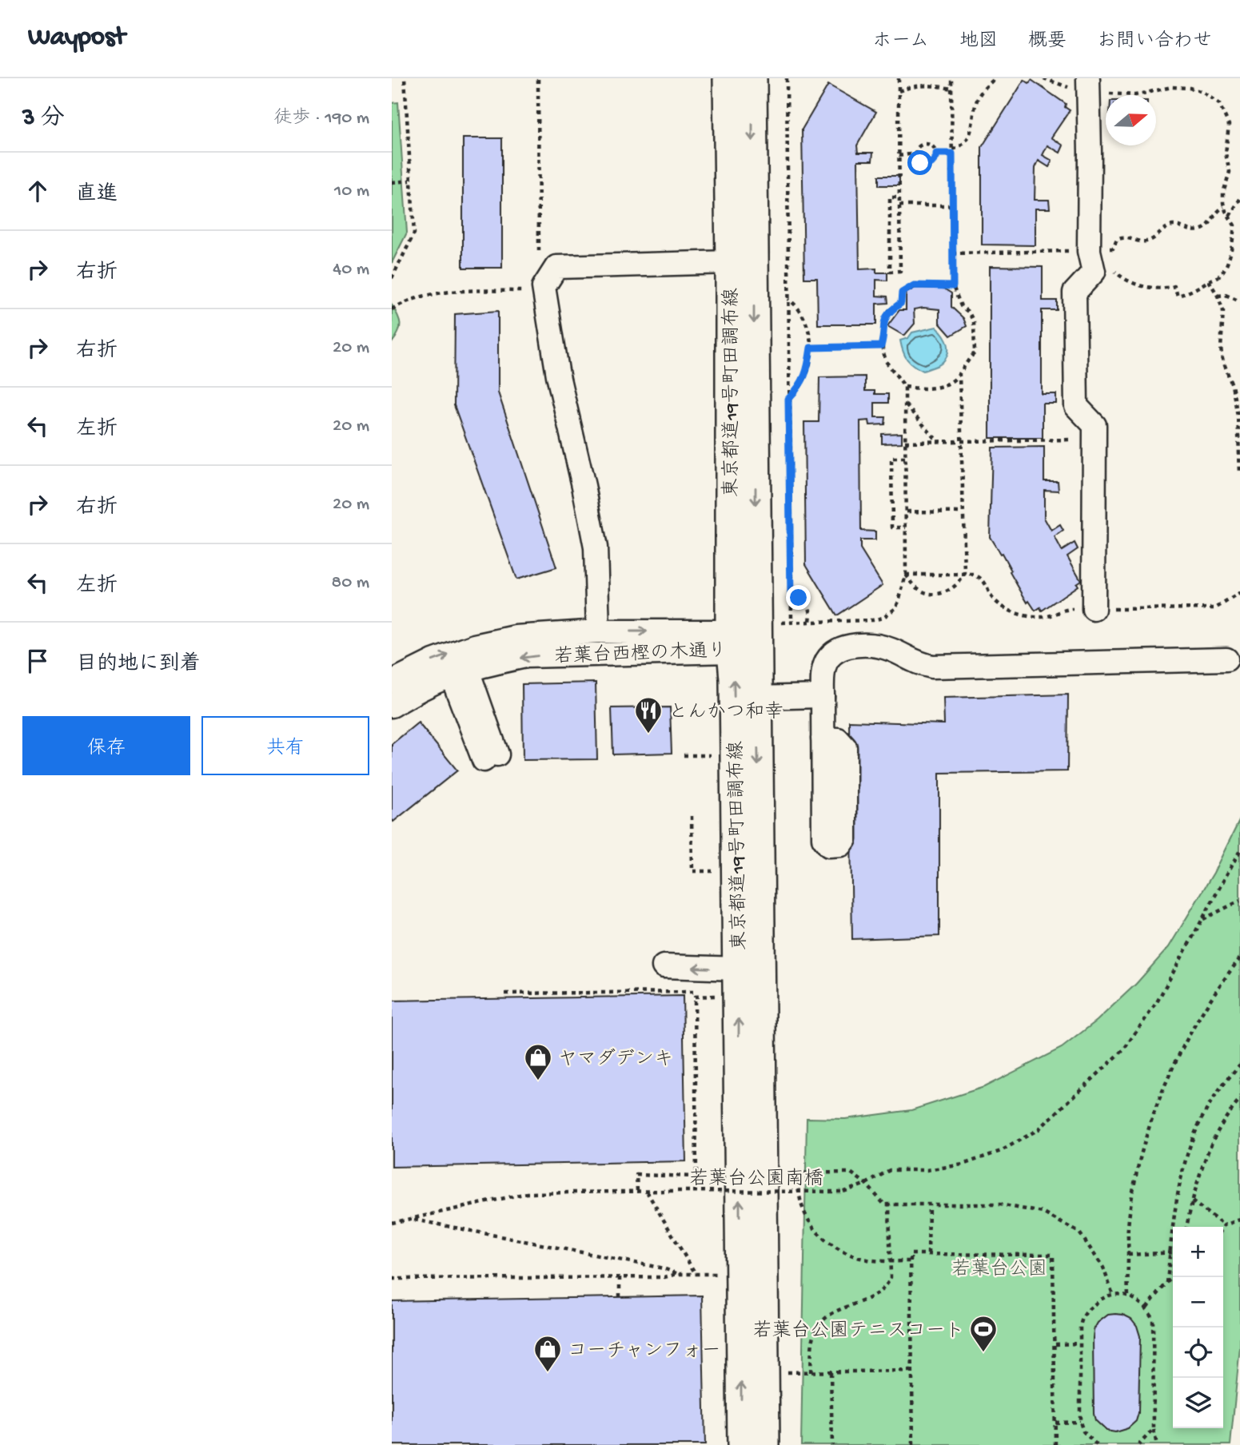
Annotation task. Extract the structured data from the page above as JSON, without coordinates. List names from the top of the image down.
{
  "streets": {
    "main road": ["東京都道19号町田調布線"],
    "street": ["若葉台西樫の木通り"],
    "path": ["若葉台公園南橋"]
  },
  "crossings": [
    ["東京都道19号町田調布線", "若葉台西樫の木通り"]
  ],
  "parks": ["若葉台公園"],
  "places": {
    "restaurant": ["とんかつ和幸"],
    "shop": ["ヤマダデンキ", "コーチャンフォー"],
    "sports": ["若葉台公園テニスコート"]
  },
  "north": "right",
  "page": {
    "header": "Waypost",
    "nav": [
      "ホーム",
      "地図",
      "概要",
      "お問い合わせ"
    ],
    "heading": ["3 分", "徒歩 · 190 m"],
    "list": [
      ["直進", "10 m"],
      ["右折", "40 m"],
      ["右折", "20 m"],
      ["左折", "20 m"],
      ["右折", "20 m"],
      ["左折", "80 m"],
      "目的地に到着"
    ],
    "buttons": ["保存", "共有"],
    "map_buttons": ["+", "−"]
  }
}
